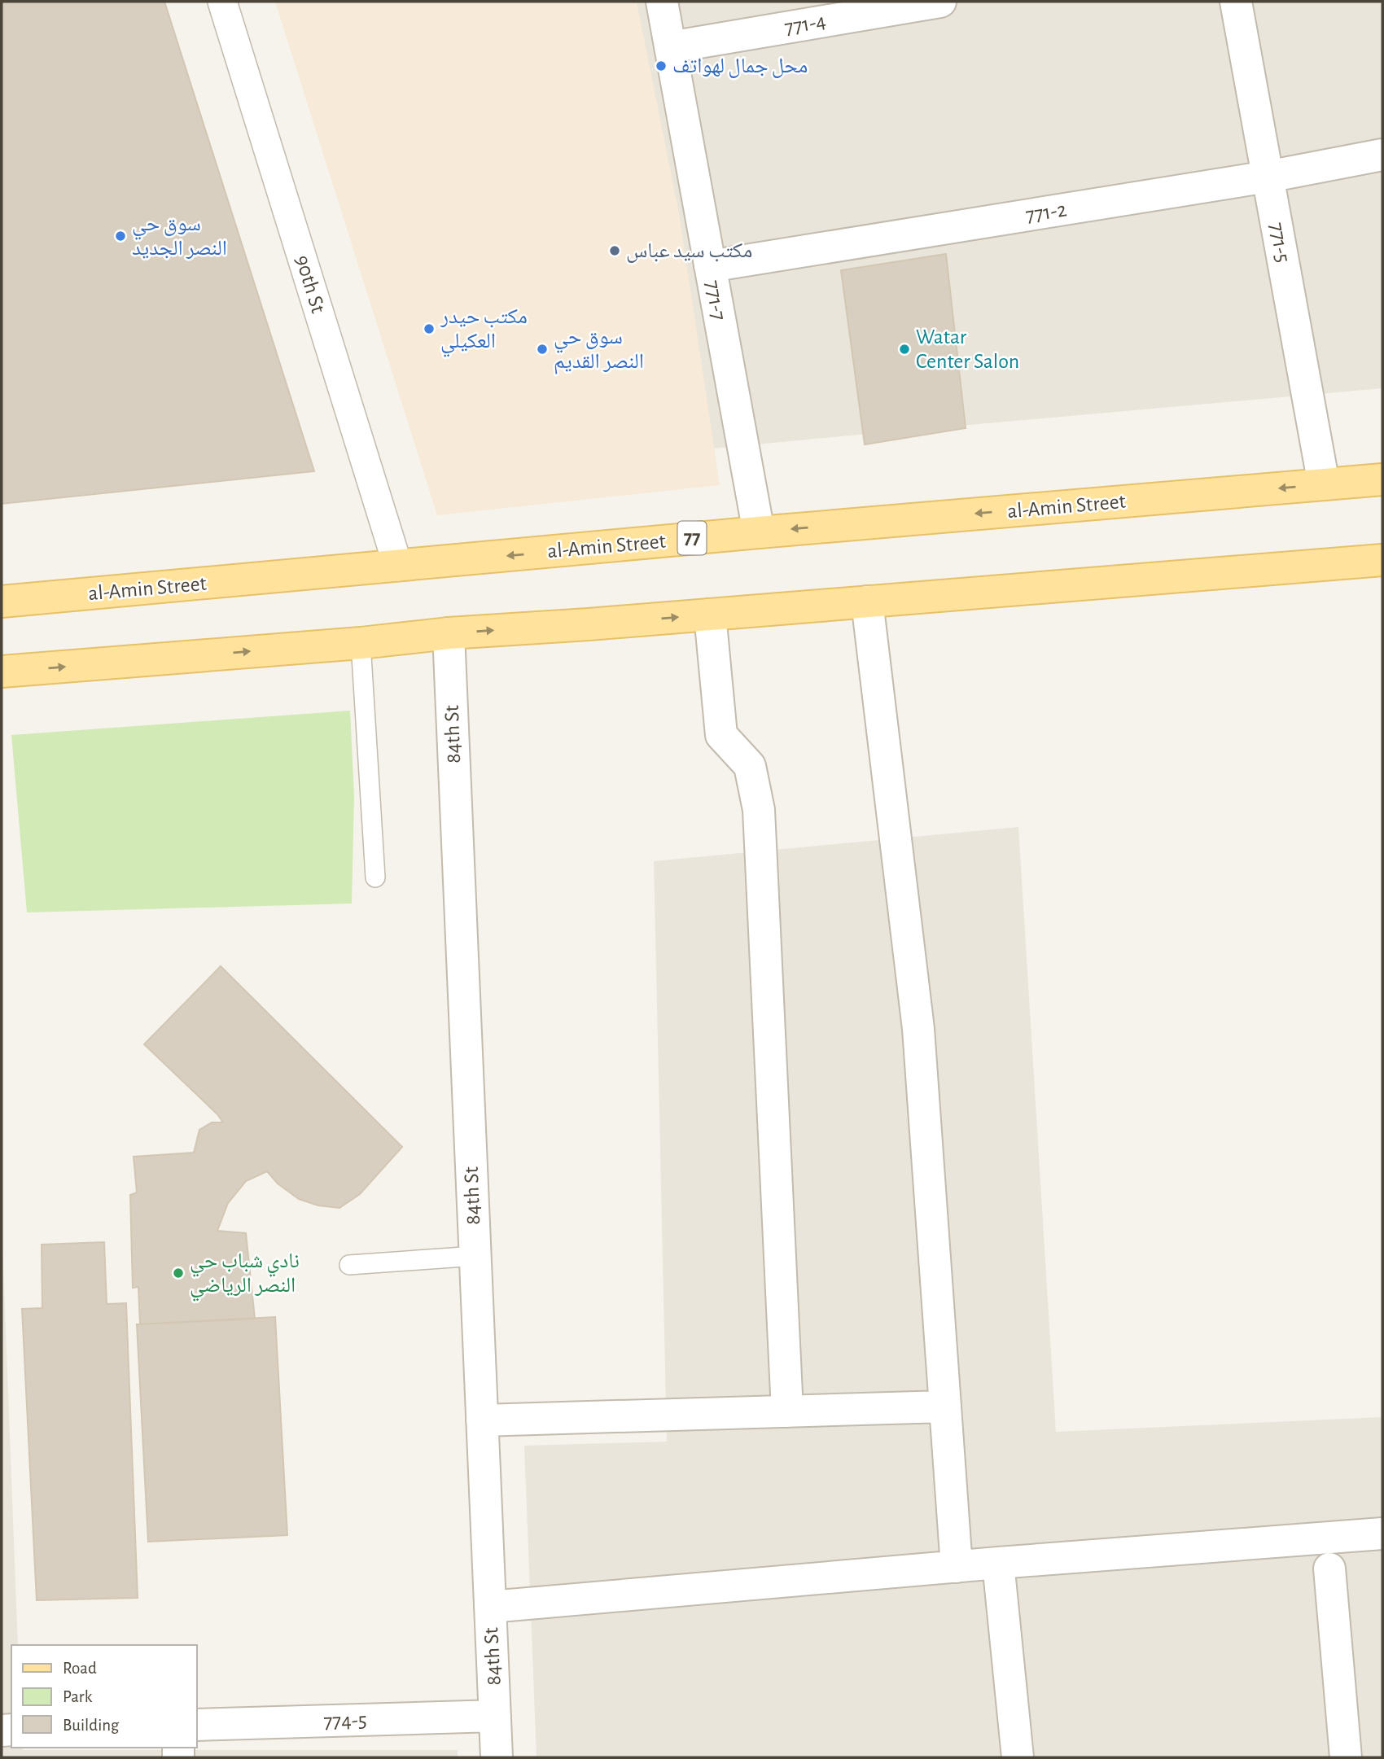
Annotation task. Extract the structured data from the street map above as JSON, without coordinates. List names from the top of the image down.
{
  "streets": {
    "main road": ["al-Amin Street", "77"],
    "street": [
      "771-4",
      "771-2",
      "771-5",
      "90th St",
      "771-7",
      "84th St",
      "774-5"
    ]
  },
  "crossings": [
    ["771-4", "771-7"],
    ["771-2", "771-5"],
    ["771-2", "771-7"],
    ["771-5", "al-Amin Street"],
    ["90th St", "al-Amin Street"],
    ["771-7", "al-Amin Street"],
    ["84th St", "774-5"]
  ],
  "places": [
    "محل جمال لهواتف",
    "سوق حي النصر الجديد",
    "مكتب سيد عباس",
    "مكتب حيدر العكيلي",
    "سوق حي النصر القديم",
    "Watar Center Salon",
    "نادي شباب حي النصر الرياضي"
  ],
  "legend": ["Road", "Park", "Building"]
}
